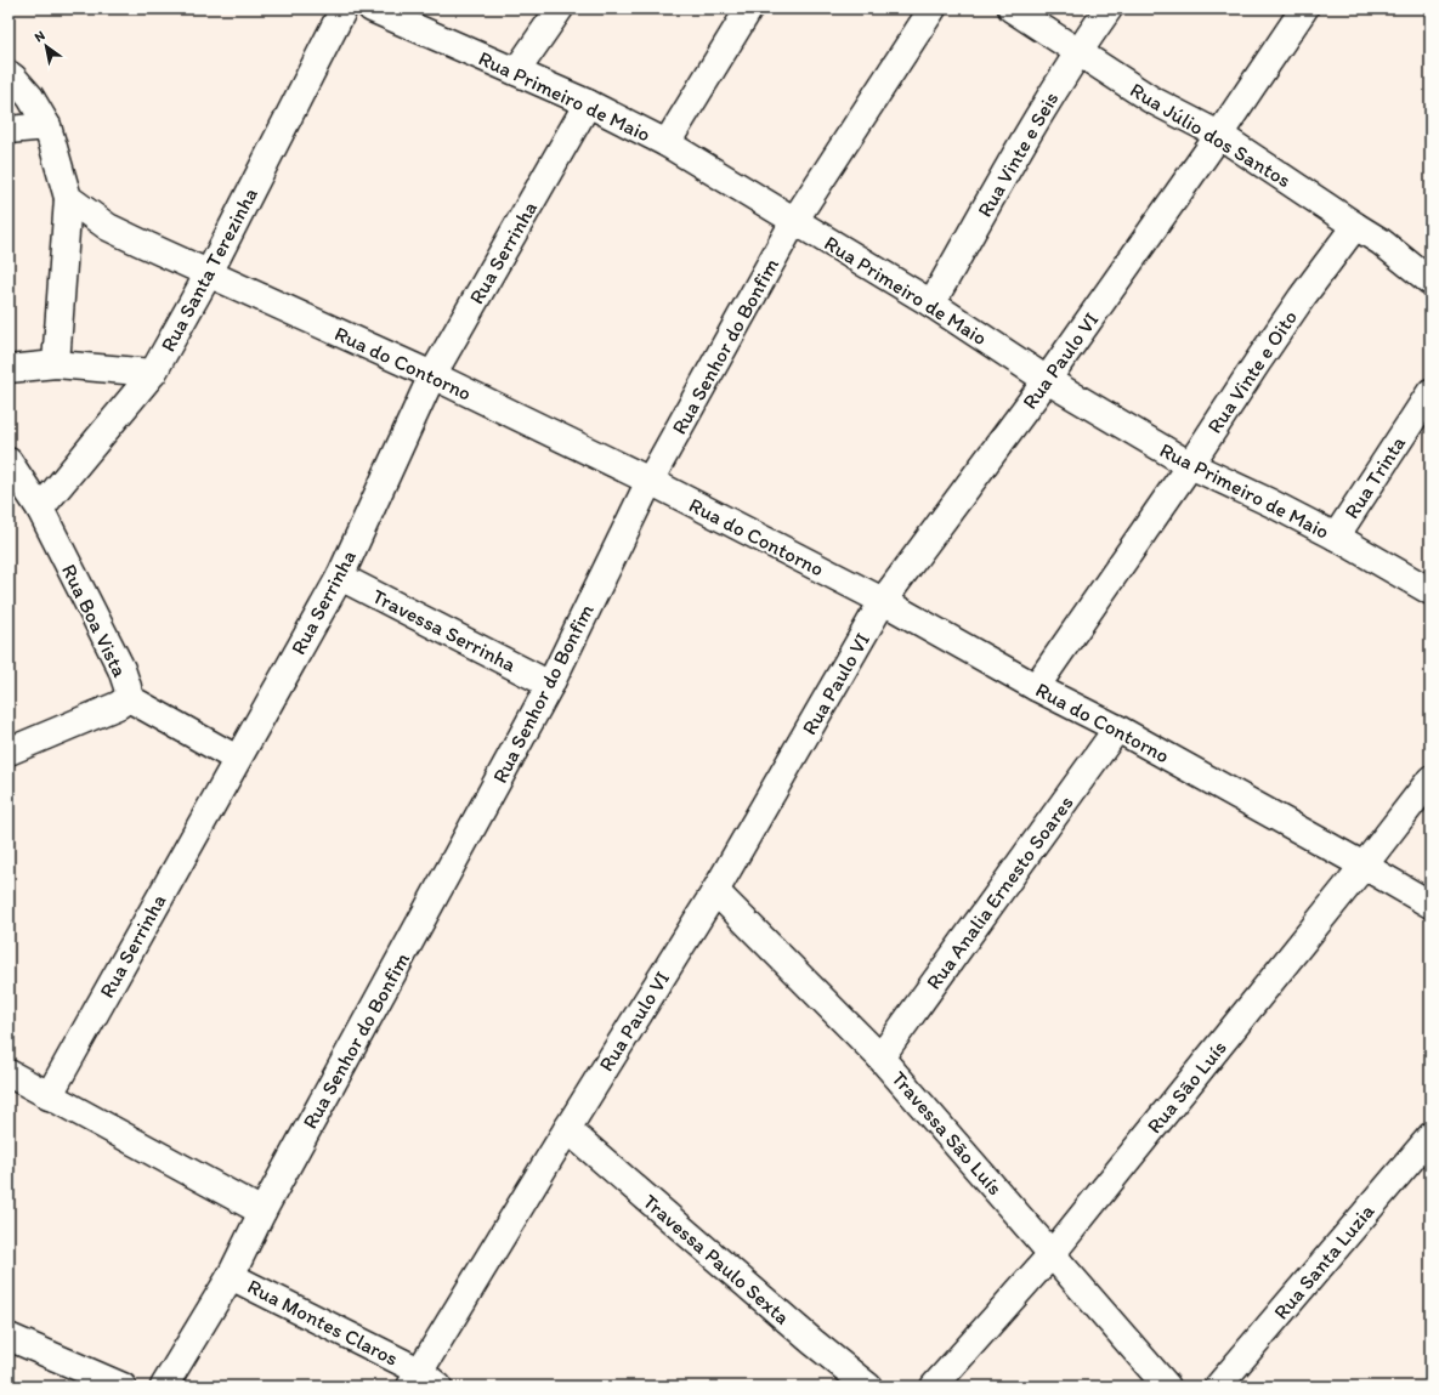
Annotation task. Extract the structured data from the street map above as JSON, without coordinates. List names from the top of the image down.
{
  "streets": {
    "street": [
      "Rua Primeiro de Maio",
      "Rua Júlio dos Santos",
      "Rua Vinte e Seis",
      "Rua Serrinha",
      "Rua Santa Terezinha",
      "Rua Senhor do Bonfim",
      "Rua Paulo VI",
      "Rua do Contorno",
      "Rua Vinte e Oito",
      "Rua Trinta",
      "Rua Boa Vista",
      "Travessa Serrinha",
      "Rua Analia Ernesto Soares",
      "Rua São Luís",
      "Travessa São Luís",
      "Travessa Paulo Sexta",
      "Rua Santa Luzia",
      "Rua Montes Claros"
    ]
  },
  "crossings": [
    ["Rua Primeiro de Maio", "Rua Vinte e Seis"],
    ["Rua Primeiro de Maio", "Rua Serrinha"],
    ["Rua Primeiro de Maio", "Rua Senhor do Bonfim"],
    ["Rua Primeiro de Maio", "Rua Paulo VI"],
    ["Rua Primeiro de Maio", "Rua Vinte e Oito"],
    ["Rua Primeiro de Maio", "Rua Trinta"],
    ["Rua Júlio dos Santos", "Rua Vinte e Seis"],
    ["Rua Júlio dos Santos", "Rua Paulo VI"],
    ["Rua Júlio dos Santos", "Rua Vinte e Oito"],
    ["Rua Serrinha", "Rua do Contorno"],
    ["Rua Serrinha", "Rua Boa Vista"],
    ["Rua Serrinha", "Travessa Serrinha"],
    ["Rua Santa Terezinha", "Rua do Contorno"],
    ["Rua Santa Terezinha", "Rua Boa Vista"],
    ["Rua Senhor do Bonfim", "Rua do Contorno"],
    ["Rua Senhor do Bonfim", "Travessa Serrinha"],
    ["Rua Senhor do Bonfim", "Rua Montes Claros"],
    ["Rua Paulo VI", "Rua do Contorno"],
    ["Rua Paulo VI", "Travessa São Luís"],
    ["Rua Paulo VI", "Travessa Paulo Sexta"],
    ["Rua Paulo VI", "Rua Montes Claros"],
    ["Rua do Contorno", "Rua Vinte e Oito"],
    ["Rua do Contorno", "Rua Analia Ernesto Soares"],
    ["Rua do Contorno", "Rua São Luís"],
    ["Rua Analia Ernesto Soares", "Travessa São Luís"],
    ["Rua São Luís", "Travessa São Luís"]
  ],
  "north": "top left"
}
